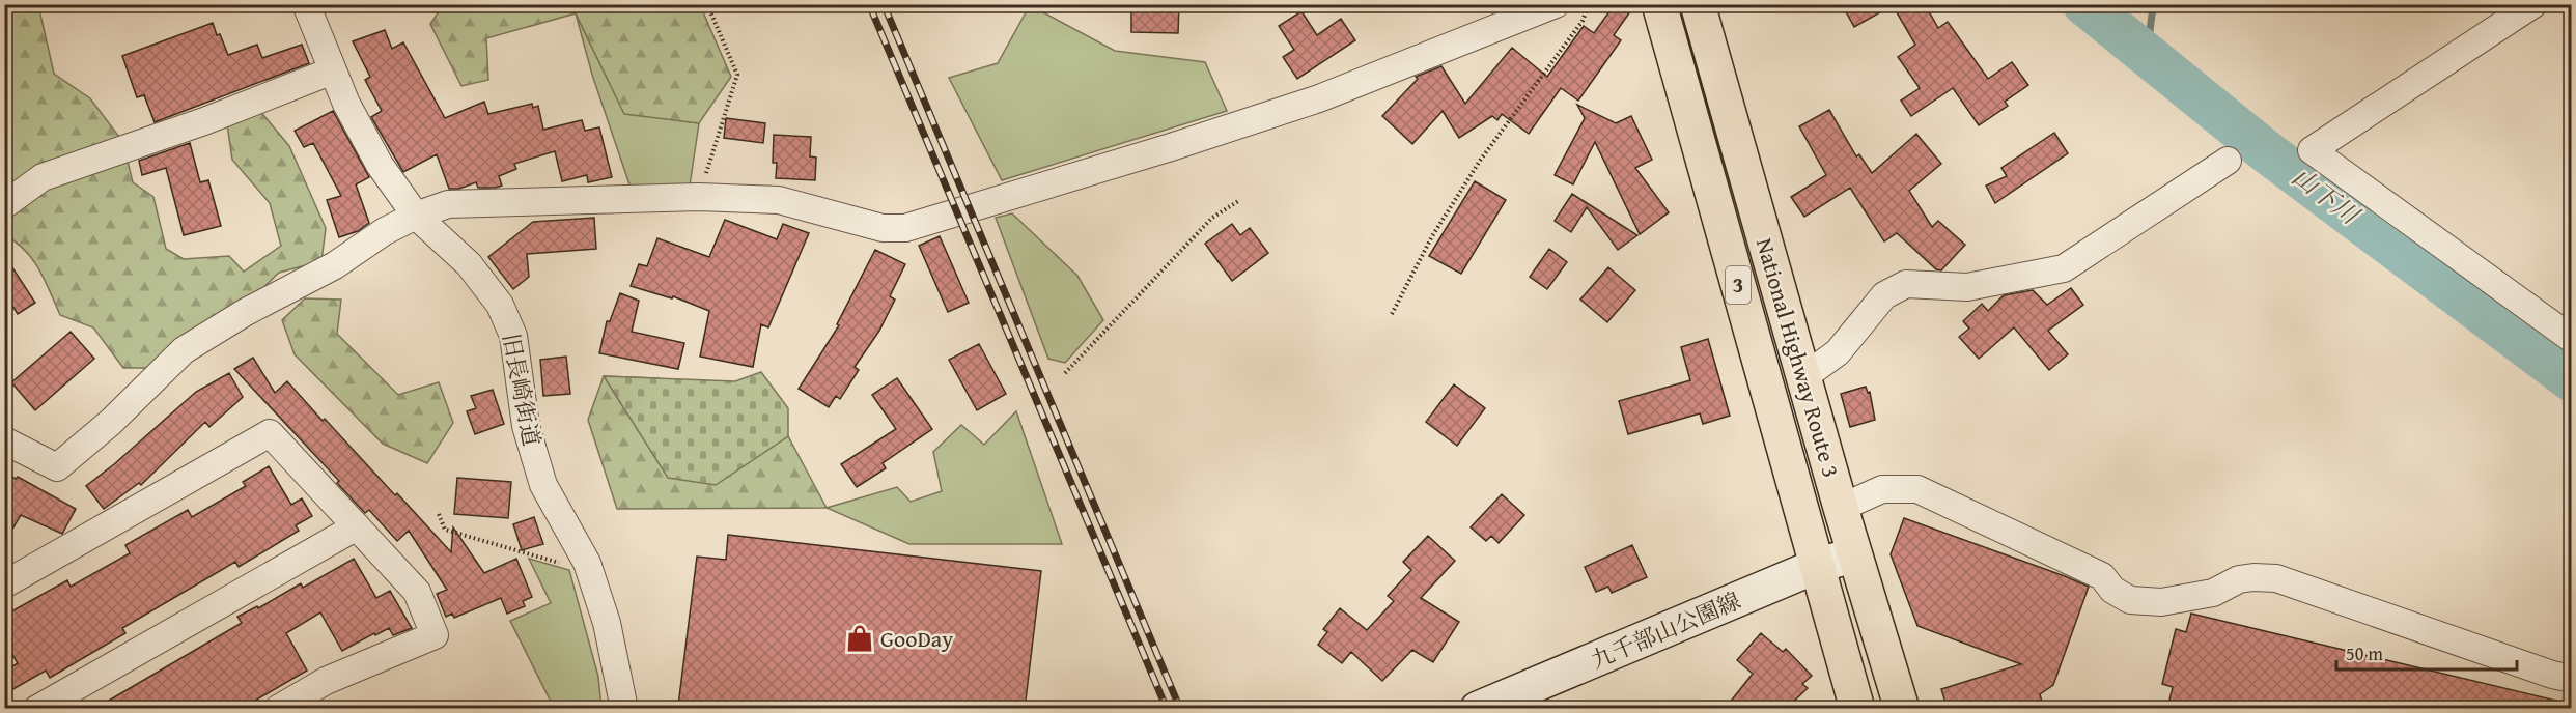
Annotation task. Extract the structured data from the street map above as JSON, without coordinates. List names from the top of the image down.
{
  "streets": {
    "highway": ["3", "National Highway Route 3"],
    "main road": ["九千部山公園線"],
    "street": ["旧長崎街道"]
  },
  "crossings": [
    ["National Highway Route 3", "九千部山公園線"]
  ],
  "water": ["山下川"],
  "places": {
    "shop": ["GooDay"]
  },
  "scale_bar": "50 m"
}
